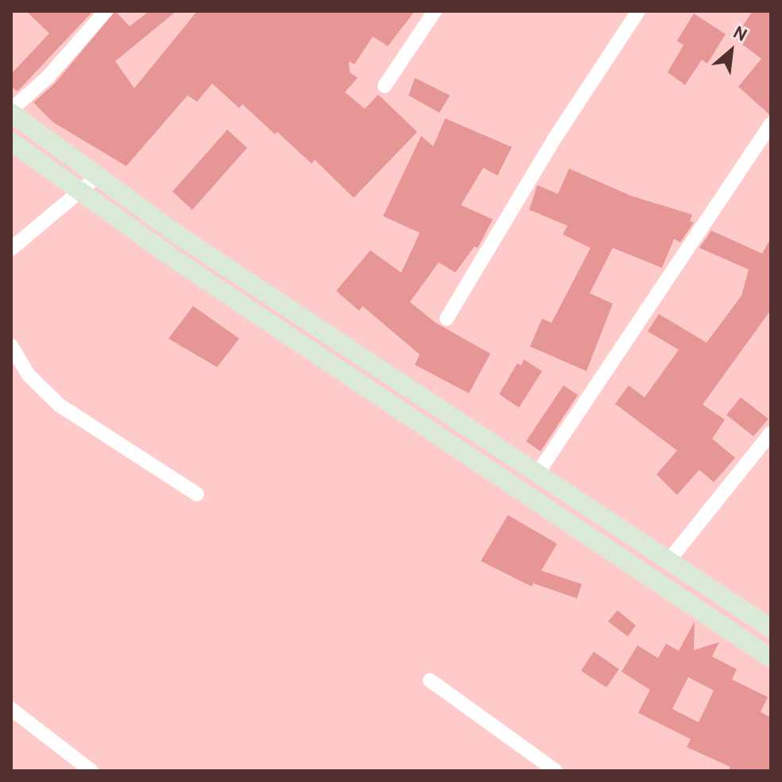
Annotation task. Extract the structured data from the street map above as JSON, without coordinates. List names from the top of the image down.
{
  "north": "top right"
}
